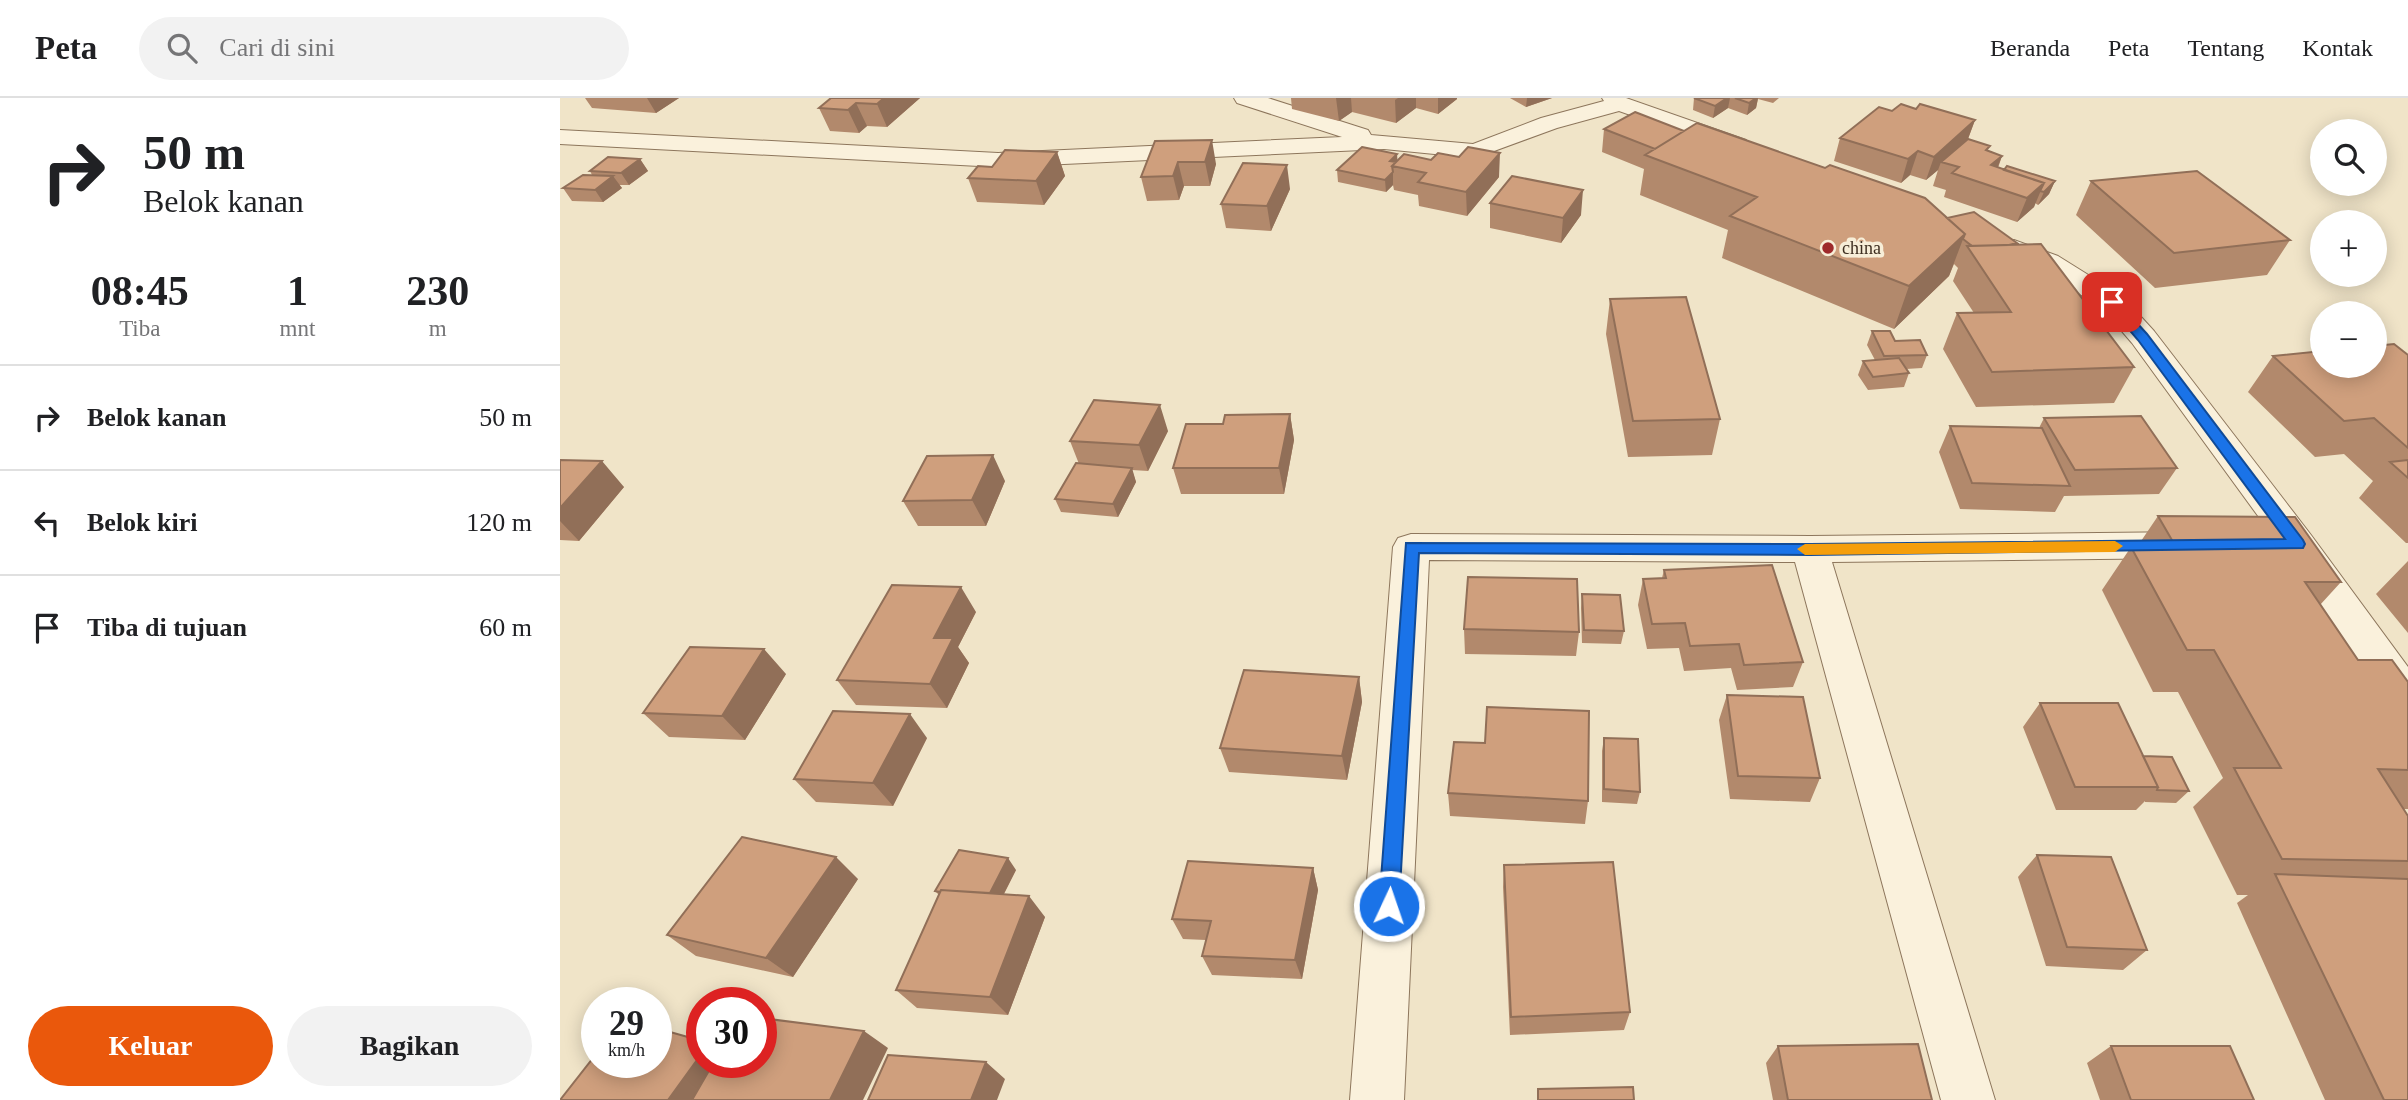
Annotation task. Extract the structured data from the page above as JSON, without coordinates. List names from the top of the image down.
{
  "places": ["china"],
  "page": {
    "header": "Peta",
    "search": "Cari di sini",
    "nav": [
      "Beranda",
      "Peta",
      "Tentang",
      "Kontak"
    ],
    "turn": ["50 m", "Belok kanan"],
    "map_buttons": ["+", "−"],
    "eta": [
      "08:45",
      "Tiba",
      "1",
      "mnt",
      "230",
      "m"
    ],
    "list": [
      {
        "name": "Belok kanan",
        "value": "50 m"
      },
      {
        "name": "Belok kiri",
        "value": "120 m"
      },
      {
        "name": "Tiba di tujuan",
        "value": "60 m"
      }
    ],
    "speed": "29 km/h",
    "limit": "30",
    "buttons": ["Keluar", "Bagikan"]
  }
}
